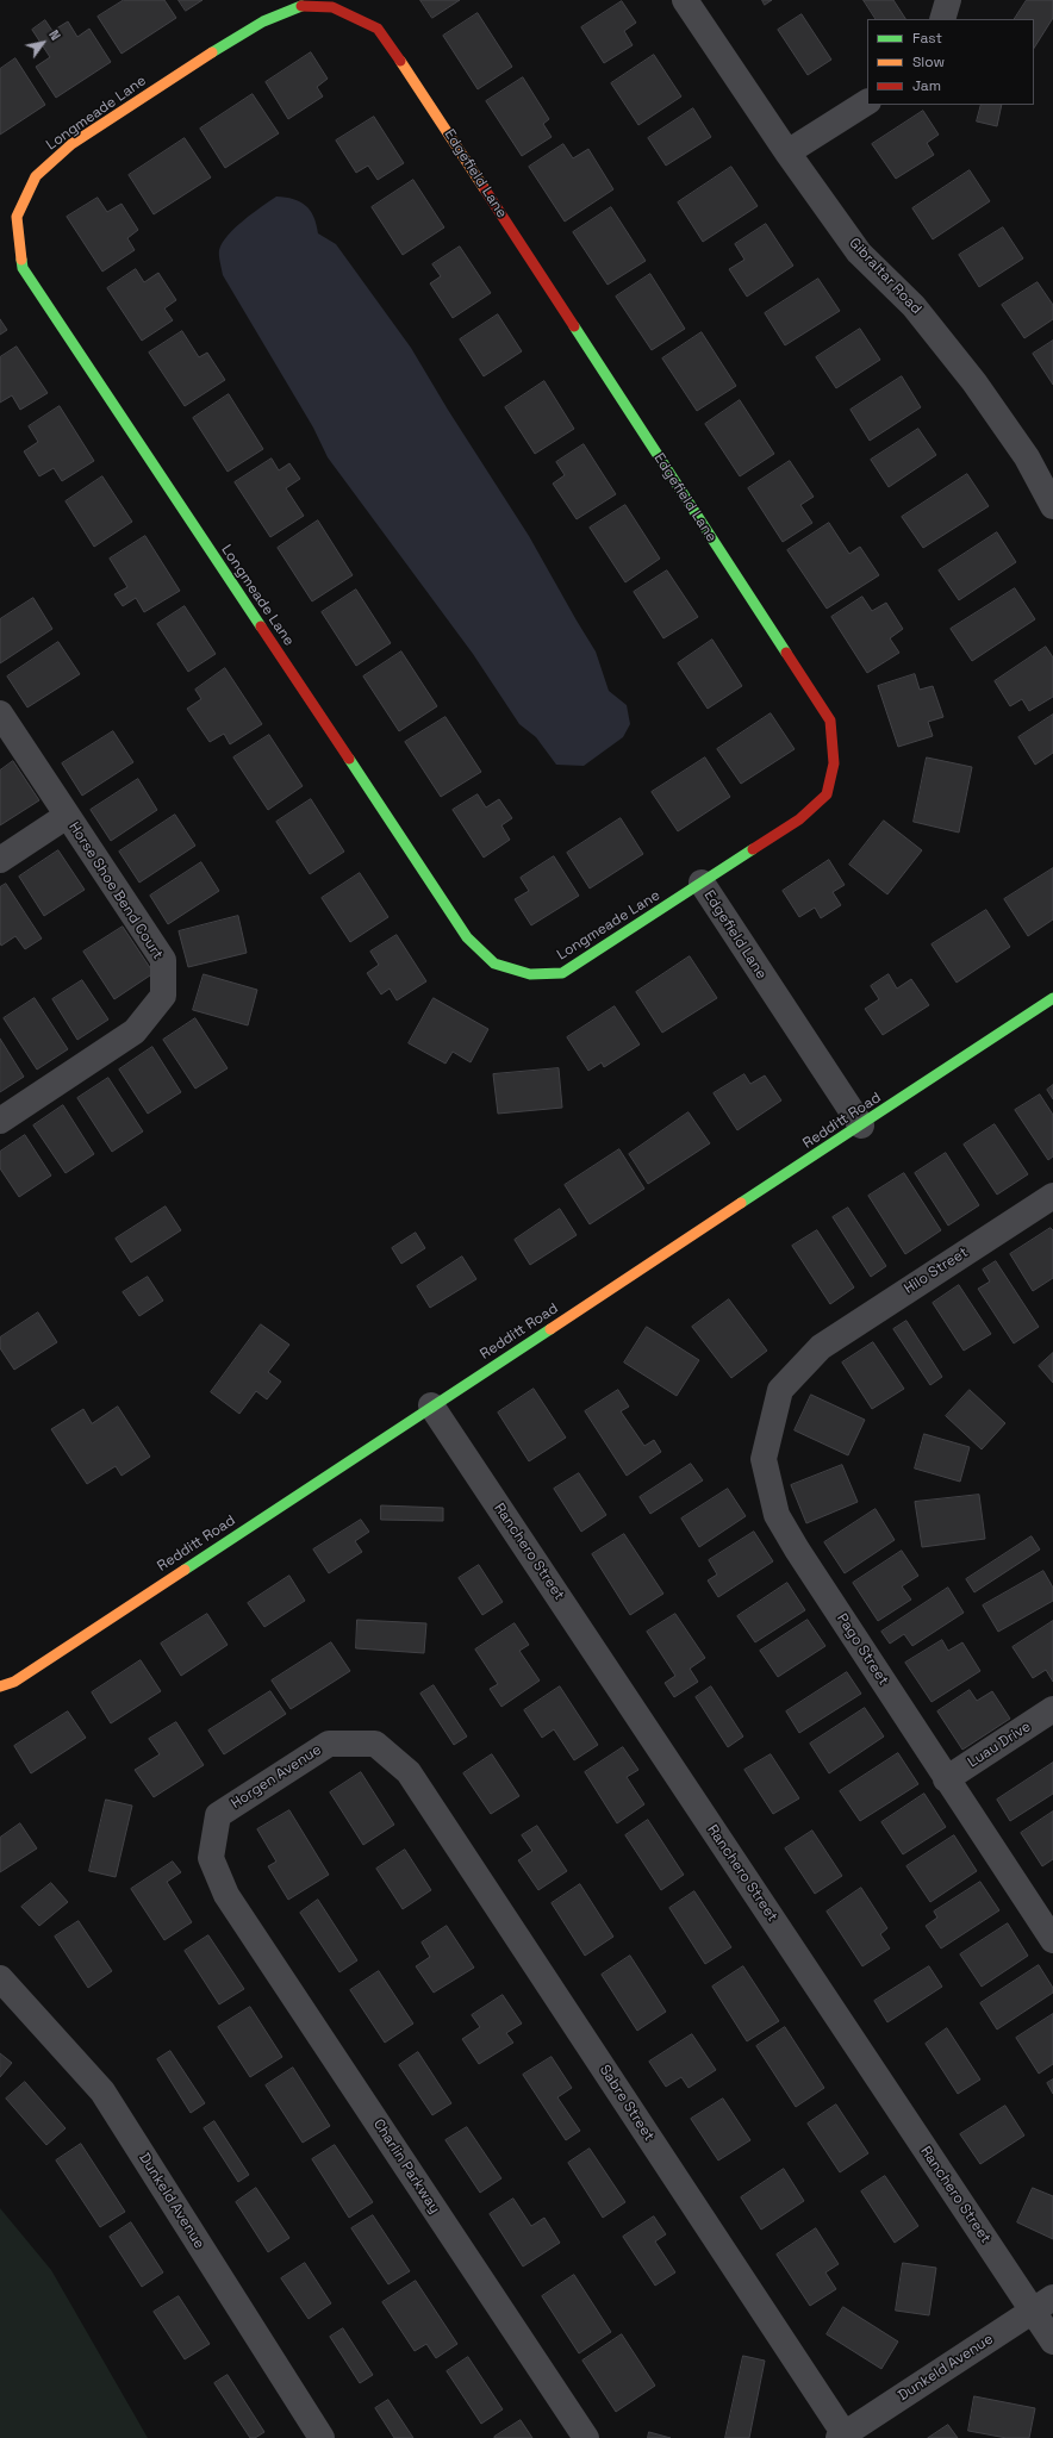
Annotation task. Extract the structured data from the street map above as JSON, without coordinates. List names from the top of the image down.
{
  "streets": {
    "street": [
      "Longmeade Lane",
      "Edgefield Lane",
      "Gibraltar Road",
      "Horse Shoe Bend Court",
      "Redditt Road",
      "Hilo Street",
      "Ranchero Street",
      "Pago Street",
      "Luau Drive",
      "Horgen Avenue",
      "Sabre Street",
      "Charlin Parkway",
      "Dunkeld Avenue"
    ]
  },
  "crossings": [
    ["Longmeade Lane", "Edgefield Lane"],
    ["Edgefield Lane", "Redditt Road"],
    ["Redditt Road", "Ranchero Street"],
    ["Hilo Street", "Pago Street"],
    ["Ranchero Street", "Dunkeld Avenue"],
    ["Pago Street", "Luau Drive"],
    ["Horgen Avenue", "Sabre Street"],
    ["Horgen Avenue", "Charlin Parkway"],
    ["Sabre Street", "Dunkeld Avenue"]
  ],
  "legend": ["Fast", "Slow", "Jam"],
  "north": "top right"
}
